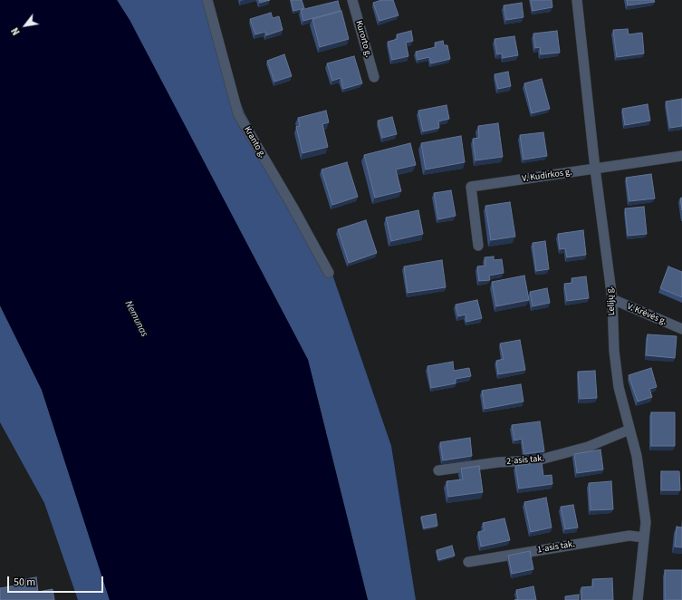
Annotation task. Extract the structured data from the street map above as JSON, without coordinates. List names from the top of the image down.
{
  "streets": {
    "street": [
      "Kurorto g.",
      "Kranto g.",
      "V. Kudirkos g.",
      "Lelijų g.",
      "V. Krėvės g.",
      "2-asis tak.",
      "1-asis tak."
    ]
  },
  "crossings": [
    ["V. Kudirkos g.", "Lelijų g."],
    ["Lelijų g.", "V. Krėvės g."],
    ["Lelijų g.", "2-asis tak."],
    ["Lelijų g.", "1-asis tak."]
  ],
  "water": ["Nemunas"],
  "scale_bar": "50 m",
  "north": "bottom left"
}
